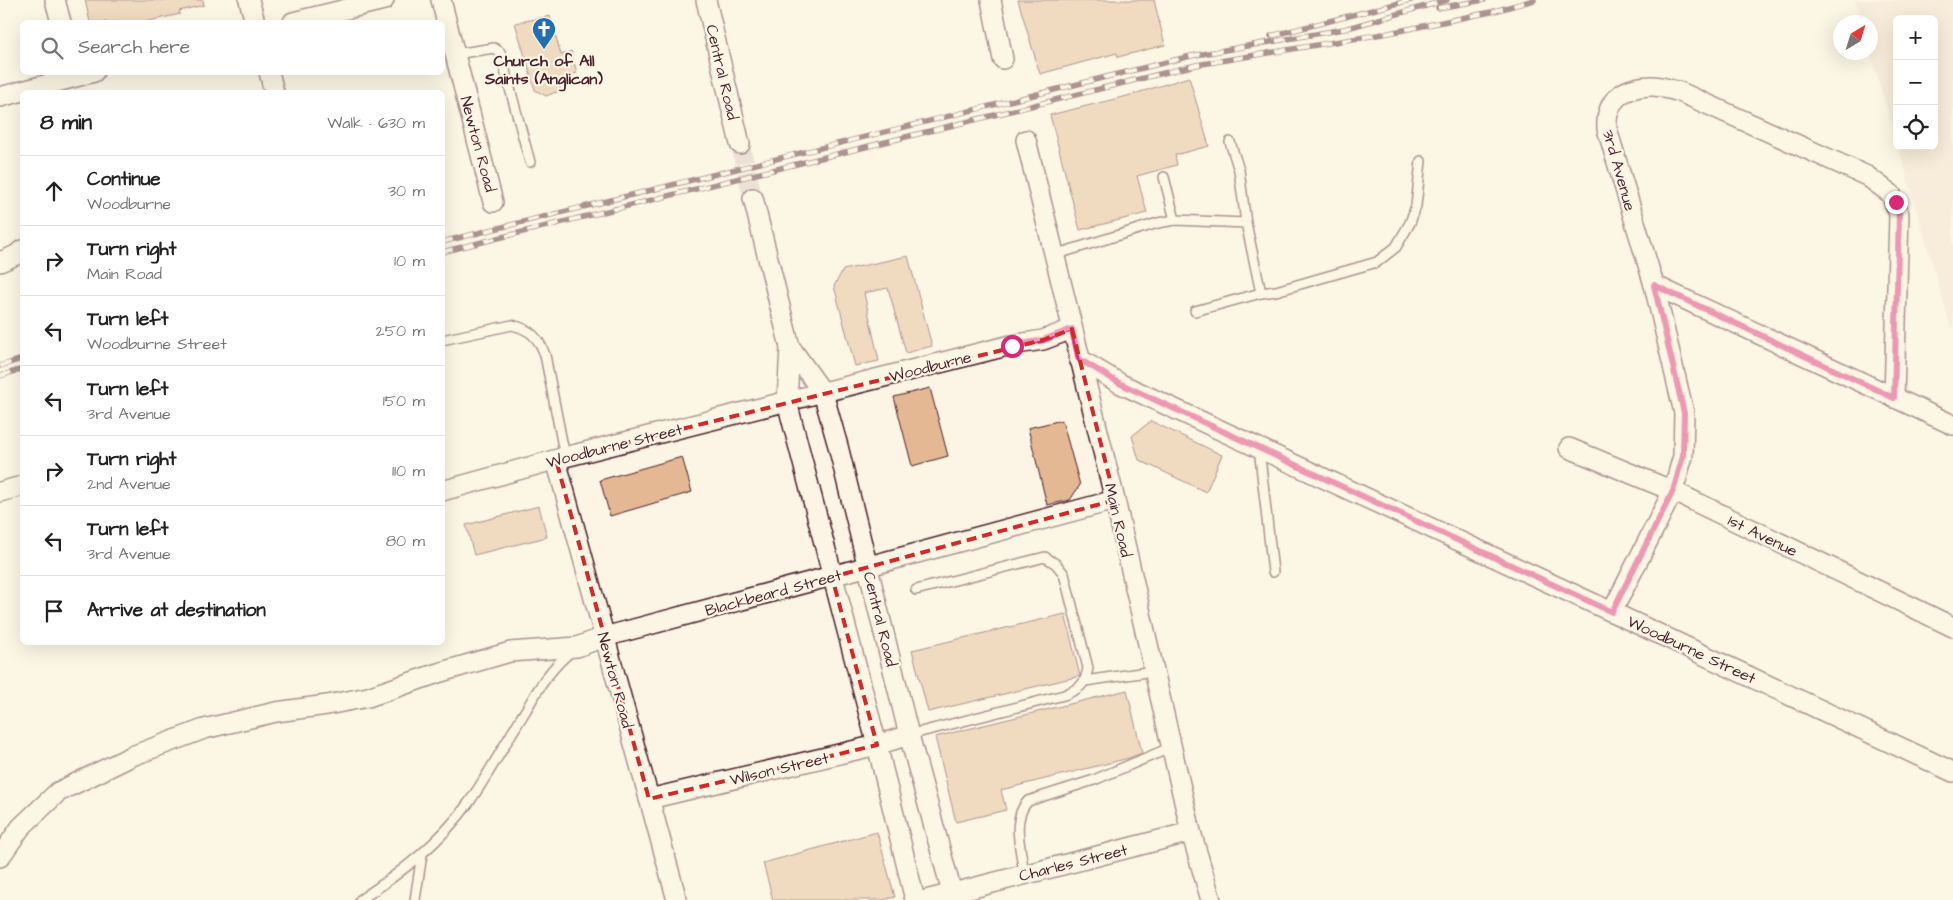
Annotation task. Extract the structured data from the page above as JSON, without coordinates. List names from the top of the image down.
{
  "streets": {
    "street": [
      "Central Road",
      "Newton Road",
      "3rd Avenue",
      "Woodburne",
      "Woodburne Street",
      "Main Road",
      "1st Avenue",
      "Blackbeard Street",
      "Wilson Street",
      "Charles Street"
    ]
  },
  "crossings": [
    ["Central Road", "Woodburne"],
    ["Central Road", "Woodburne Street"],
    ["Central Road", "Blackbeard Street"],
    ["Central Road", "Wilson Street"],
    ["Central Road", "Charles Street"],
    ["Newton Road", "Woodburne Street"],
    ["Newton Road", "Blackbeard Street"],
    ["Newton Road", "Wilson Street"],
    ["3rd Avenue", "Woodburne Street"],
    ["3rd Avenue", "1st Avenue"],
    ["Woodburne", "Woodburne Street"],
    ["Woodburne", "Main Road"],
    ["Woodburne Street", "Main Road"],
    ["Main Road", "Blackbeard Street"],
    ["Main Road", "Charles Street"]
  ],
  "places": {
    "church": ["Church of All Saints (Anglican)"]
  },
  "north": "top right",
  "page": {
    "map_buttons": ["+", "−"],
    "search": "Search here",
    "heading": ["8 min", "Walk · 630 m"],
    "list": [
      ["Continue", "Woodburne", "30 m"],
      ["Turn right", "Main Road", "10 m"],
      ["Turn left", "Woodburne Street", "250 m"],
      ["Turn left", "3rd Avenue", "150 m"],
      ["Turn right", "2nd Avenue", "110 m"],
      ["Turn left", "3rd Avenue", "80 m"],
      "Arrive at destination"
    ]
  }
}
